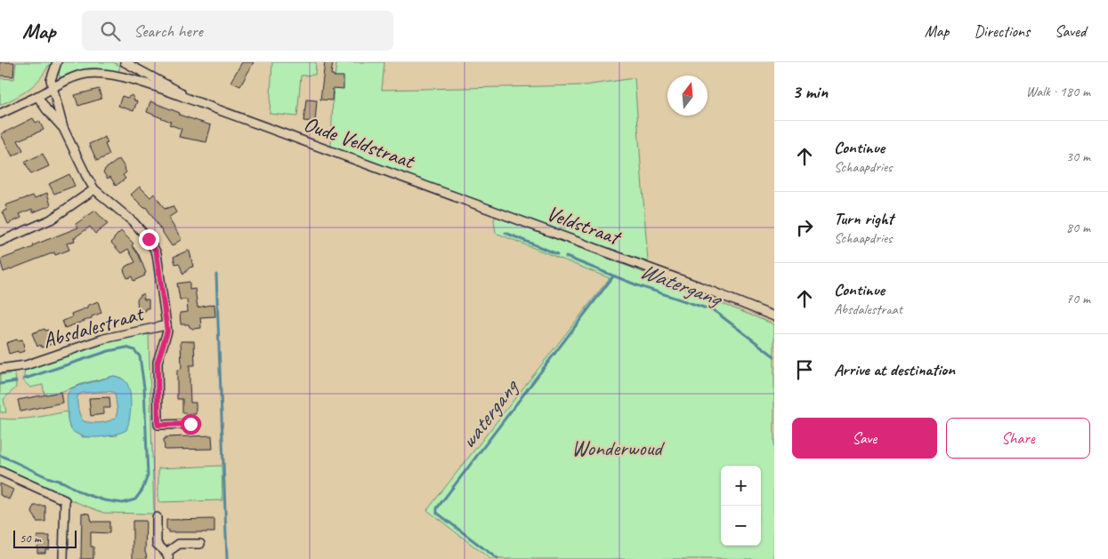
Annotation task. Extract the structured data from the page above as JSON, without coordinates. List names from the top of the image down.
{
  "streets": {
    "street": ["Oude Veldstraat", "Veldstraat", "Absdalestraat"]
  },
  "crossings": [
    ["Oude Veldstraat", "Veldstraat"],
    ["Oude Veldstraat", "Absdalestraat"]
  ],
  "water": ["Watergang", "watergang"],
  "parks": ["Wonderwoud"],
  "scale_bar": "50 m",
  "north": "top",
  "page": {
    "header": "Map",
    "search": "Search here",
    "nav": ["Map", "Directions", "Saved"],
    "heading": ["3 min", "Walk · 180 m"],
    "list": [
      ["Continue", "Schaapdries", "30 m"],
      ["Turn right", "Schaapdries", "80 m"],
      ["Continue", "Absdalestraat", "70 m"],
      "Arrive at destination"
    ],
    "buttons": ["Save", "Share"],
    "map_buttons": ["+", "−"],
    "scale": "50 m"
  }
}
